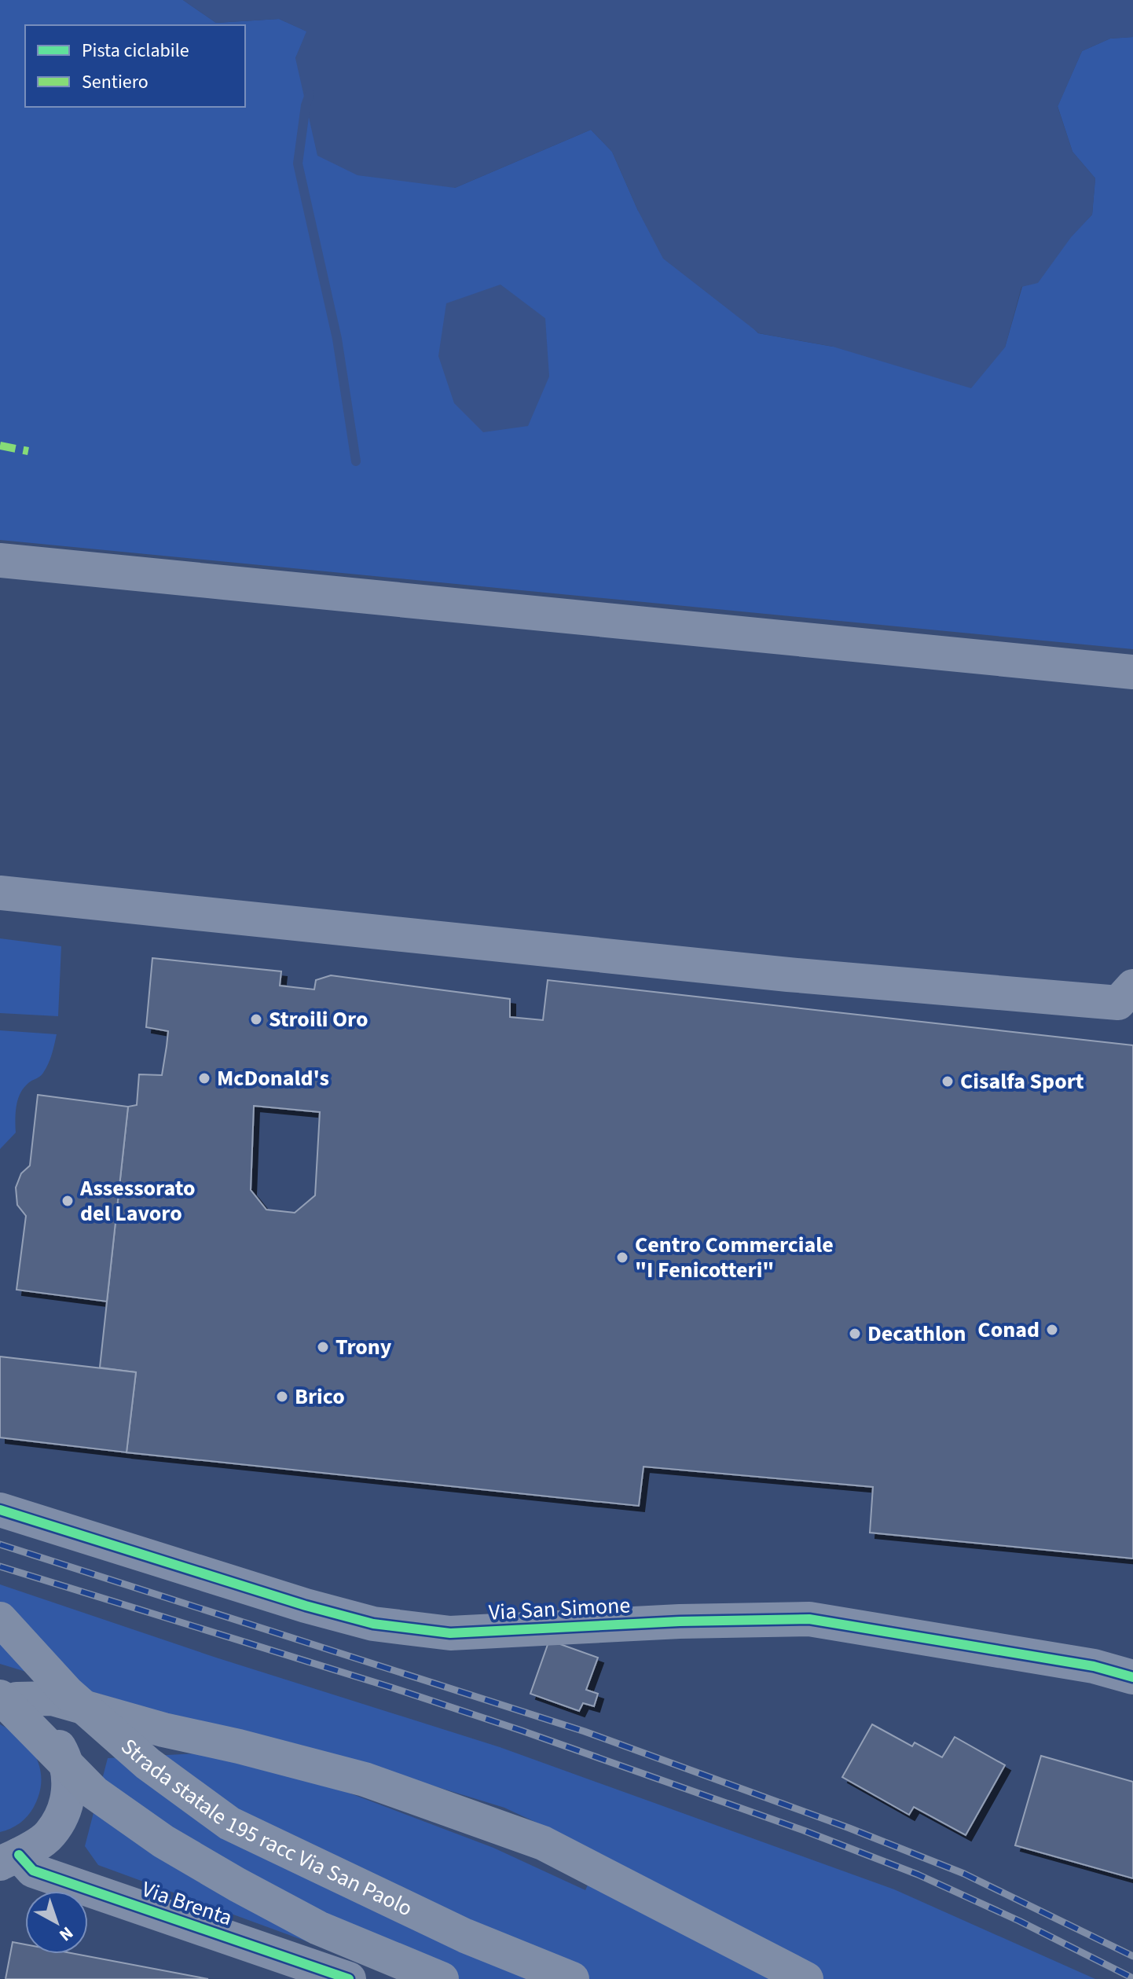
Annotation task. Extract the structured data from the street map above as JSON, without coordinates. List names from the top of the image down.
{
  "streets": {
    "highway": ["Strada statale 195 racc Via San Paolo"],
    "street": ["Via San Simone", "Via Brenta"]
  },
  "places": [
    "Stroili Oro",
    "McDonald's",
    "Cisalfa Sport",
    "Assessorato del Lavoro",
    "Centro Commerciale \"I Fenicotteri\"",
    "Conad",
    "Decathlon",
    "Trony",
    "Brico"
  ],
  "legend": ["Pista ciclabile", "Sentiero"],
  "north": "bottom right"
}
